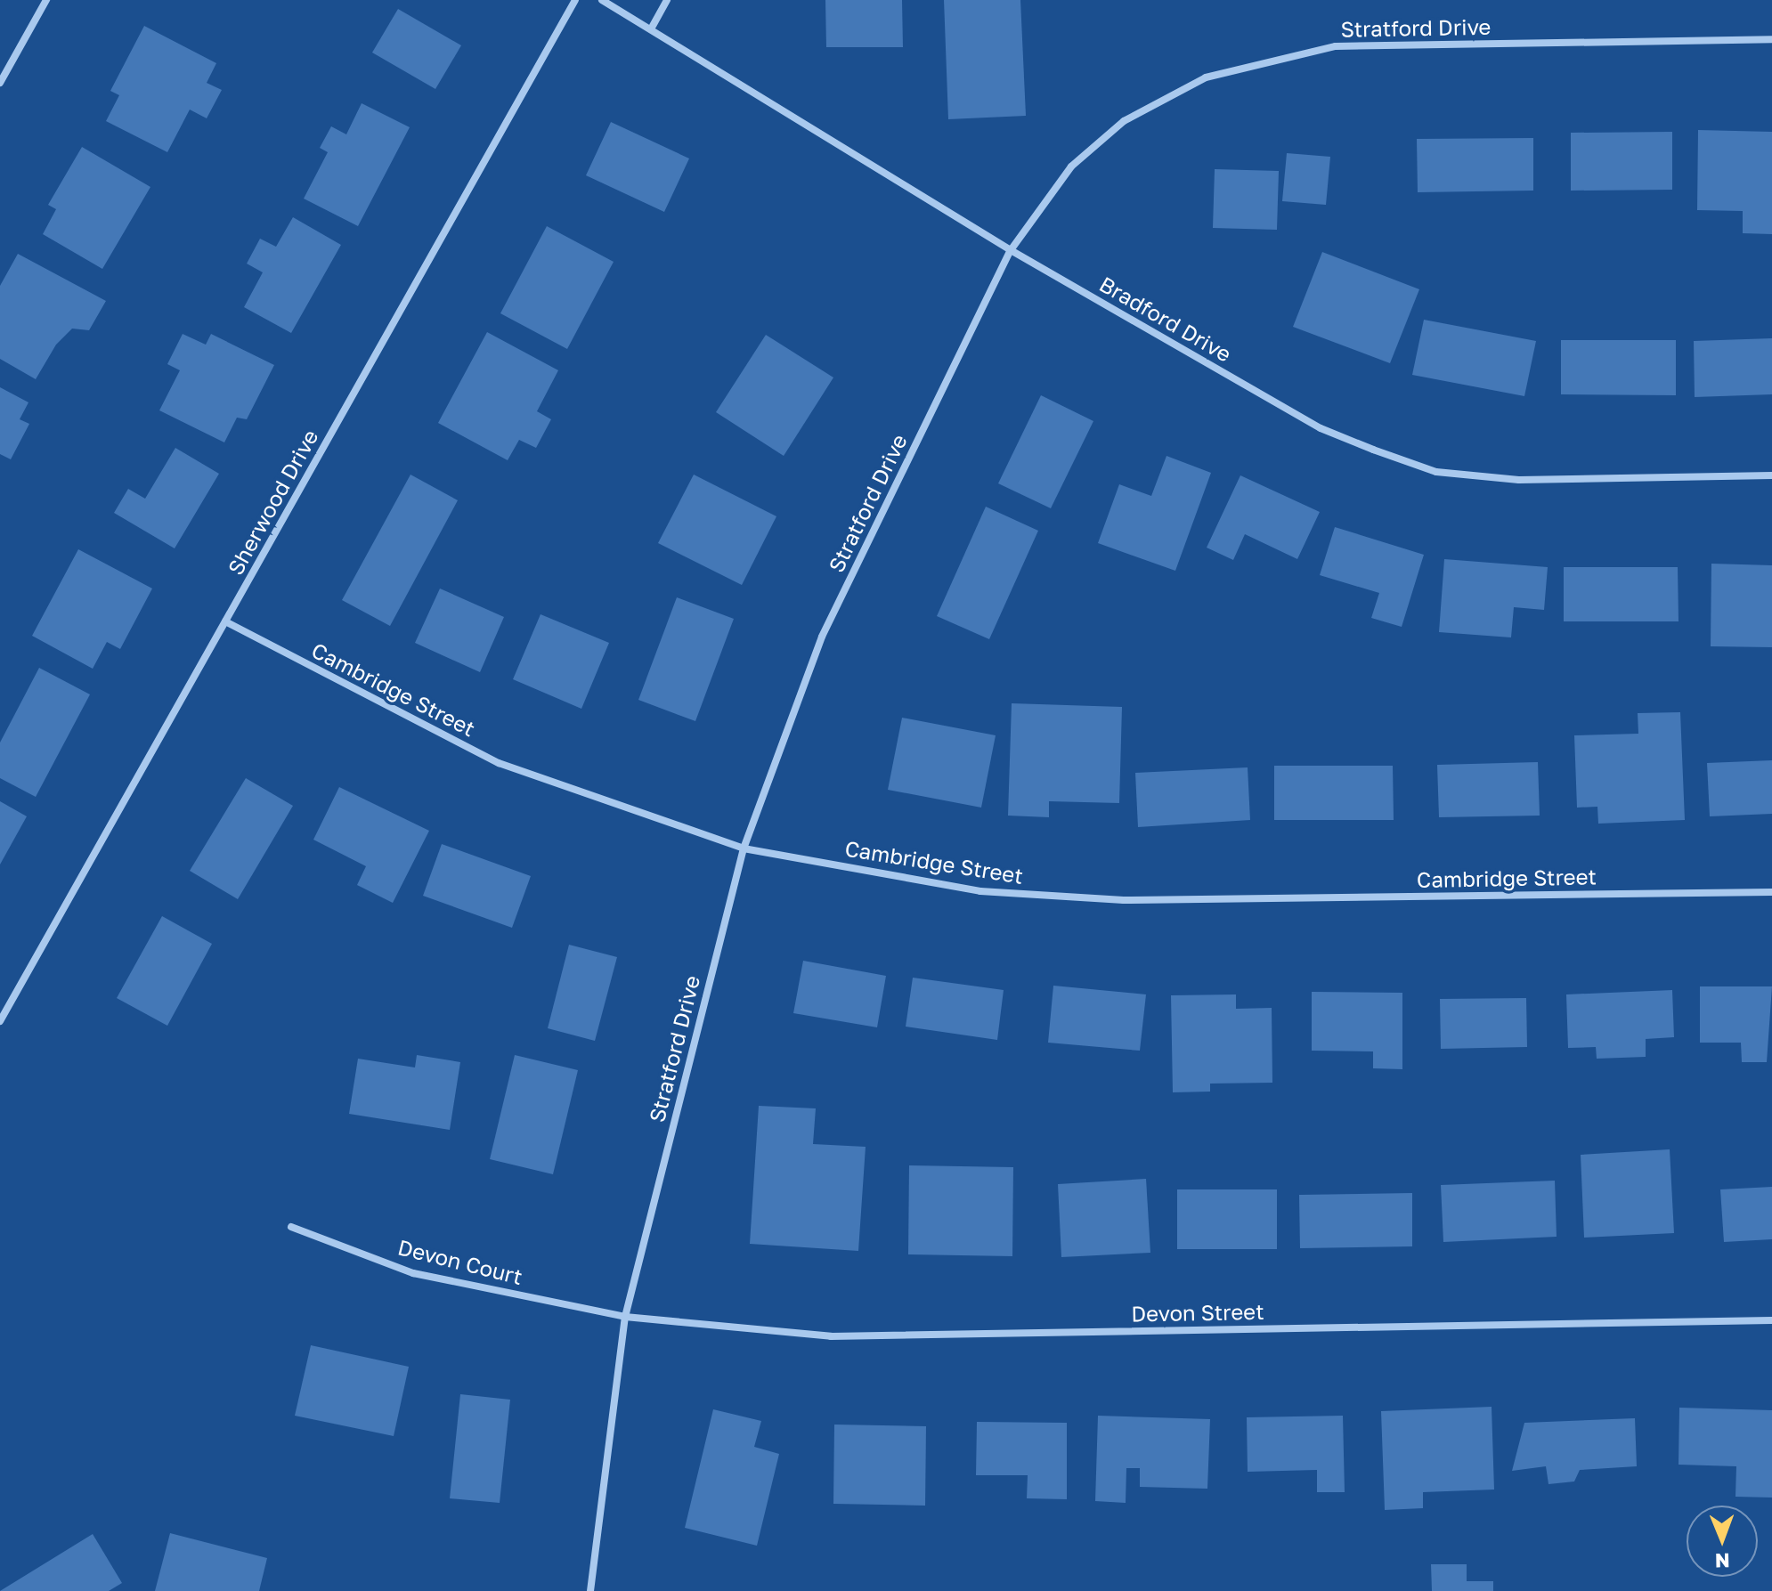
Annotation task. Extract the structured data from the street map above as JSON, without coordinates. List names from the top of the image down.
{
  "streets": {
    "street": [
      "Stratford Drive",
      "Bradford Drive",
      "Sherwood Drive",
      "Cambridge Street",
      "Devon Court",
      "Devon Street"
    ]
  },
  "crossings": [
    ["Stratford Drive", "Bradford Drive"],
    ["Stratford Drive", "Cambridge Street"],
    ["Stratford Drive", "Devon Court"],
    ["Stratford Drive", "Devon Street"],
    ["Sherwood Drive", "Cambridge Street"],
    ["Devon Court", "Devon Street"]
  ],
  "north": "bottom"
}
